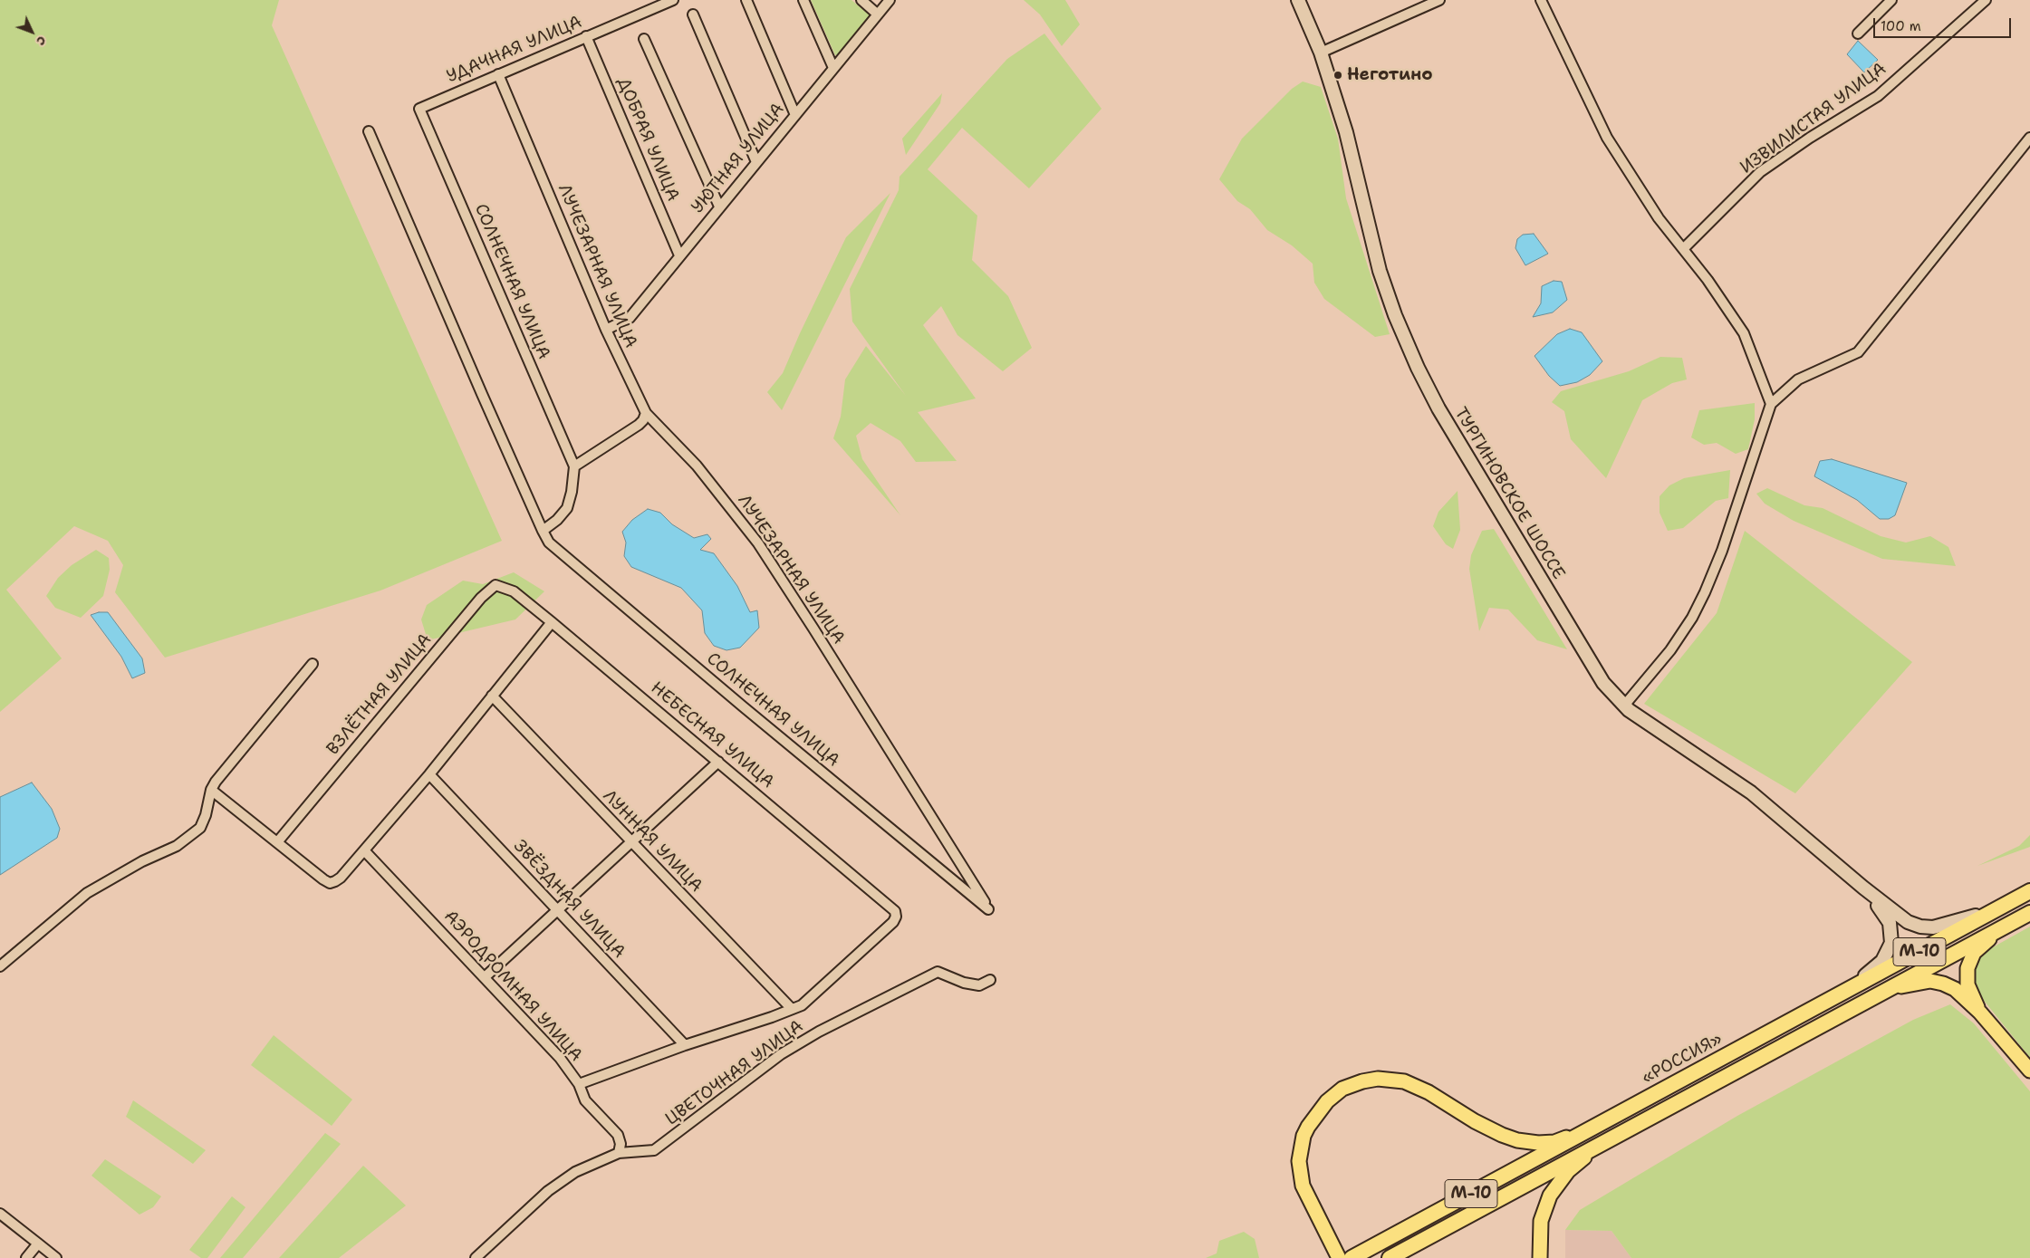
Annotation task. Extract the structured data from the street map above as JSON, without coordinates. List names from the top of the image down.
{
  "streets": {
    "highway": ["М-10", "«РОССИЯ»"],
    "main road": ["ТУРГИНОВСКОЕ ШОССЕ"],
    "street": [
      "УДАЧНАЯ УЛИЦА",
      "ИЗВИЛИСТАЯ УЛИЦА",
      "ДОБРАЯ УЛИЦА",
      "УЮТНАЯ УЛИЦА",
      "ЛУЧЕЗАРНАЯ УЛИЦА",
      "СОЛНЕЧНАЯ УЛИЦА",
      "ВЗЛЁТНАЯ УЛИЦА",
      "НЕБЕСНАЯ УЛИЦА",
      "ЛУННАЯ УЛИЦА",
      "ЗВЁЗДНАЯ УЛИЦА",
      "АЭРОДРОМНАЯ УЛИЦА",
      "ЦВЕТОЧНАЯ УЛИЦА"
    ]
  },
  "crossings": [
    ["УДАЧНАЯ УЛИЦА", "ДОБРАЯ УЛИЦА"],
    ["УДАЧНАЯ УЛИЦА", "ЛУЧЕЗАРНАЯ УЛИЦА"],
    ["УДАЧНАЯ УЛИЦА", "СОЛНЕЧНАЯ УЛИЦА"],
    ["ДОБРАЯ УЛИЦА", "УЮТНАЯ УЛИЦА"],
    ["УЮТНАЯ УЛИЦА", "ЛУЧЕЗАРНАЯ УЛИЦА"],
    ["ЛУЧЕЗАРНАЯ УЛИЦА", "СОЛНЕЧНАЯ УЛИЦА"],
    ["ТУРГИНОВСКОЕ ШОССЕ", "«РОССИЯ»"],
    ["ВЗЛЁТНАЯ УЛИЦА", "НЕБЕСНАЯ УЛИЦА"],
    ["НЕБЕСНАЯ УЛИЦА", "ЛУННАЯ УЛИЦА"],
    ["АЭРОДРОМНАЯ УЛИЦА", "ЦВЕТОЧНАЯ УЛИЦА"]
  ],
  "places": ["Неготино"],
  "scale_bar": "100 m",
  "north": "bottom right"
}
